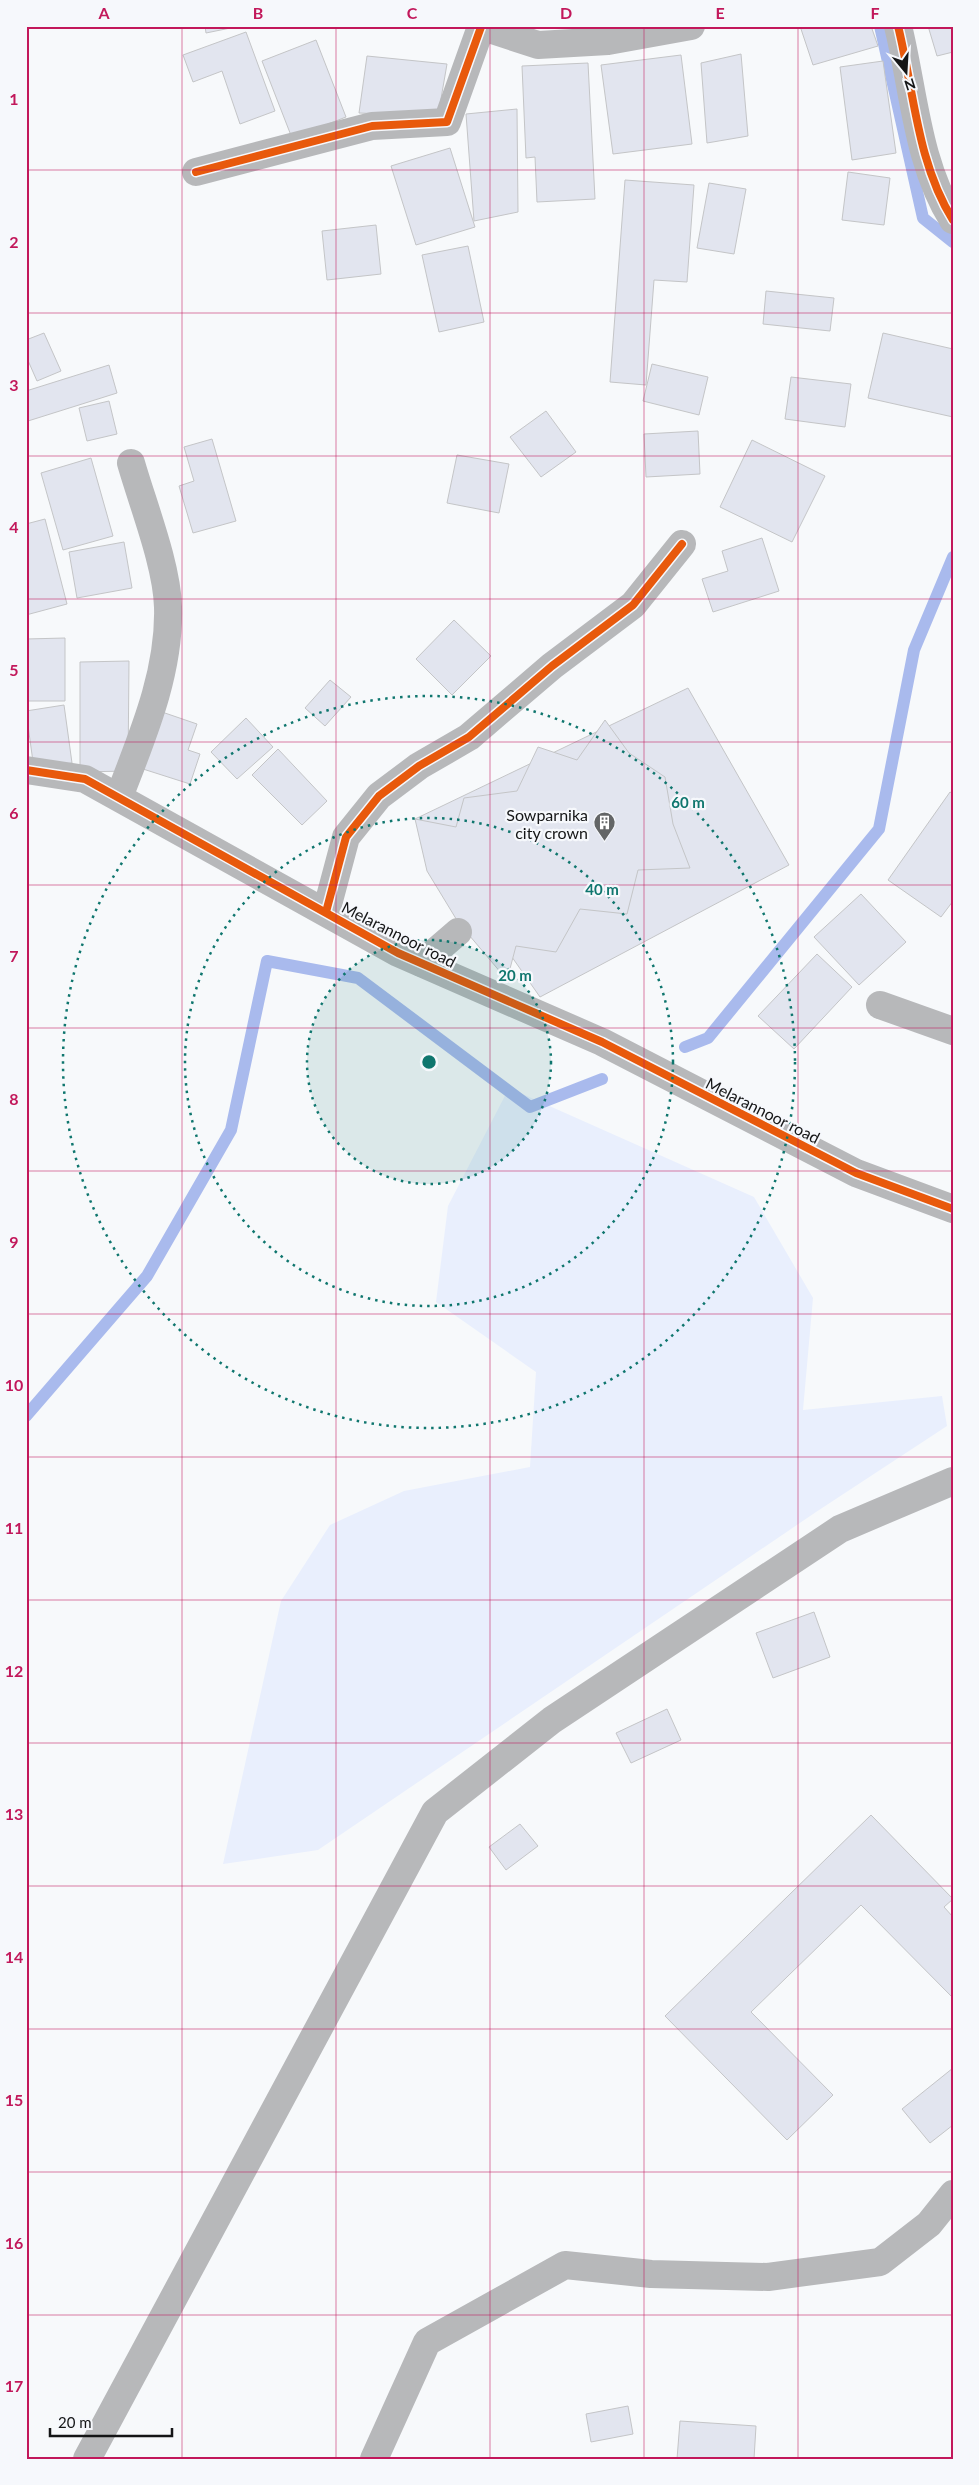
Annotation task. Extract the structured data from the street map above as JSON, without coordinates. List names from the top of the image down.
{
  "streets": {
    "street": ["Melarannoor road"]
  },
  "places": {
    "building": ["Sowparnika city crown"]
  },
  "scale_bar": "20 m",
  "north": "bottom",
  "grid": {
    "columns": [
      "A",
      "B",
      "C",
      "D",
      "E",
      "F"
    ],
    "rows": [
      "1",
      "2",
      "3",
      "4",
      "5",
      "6",
      "7",
      "8",
      "9",
      "10",
      "11",
      "12",
      "13",
      "14",
      "15",
      "16",
      "17"
    ]
  },
  "rings": ["60 m", "40 m", "20 m"]
}
